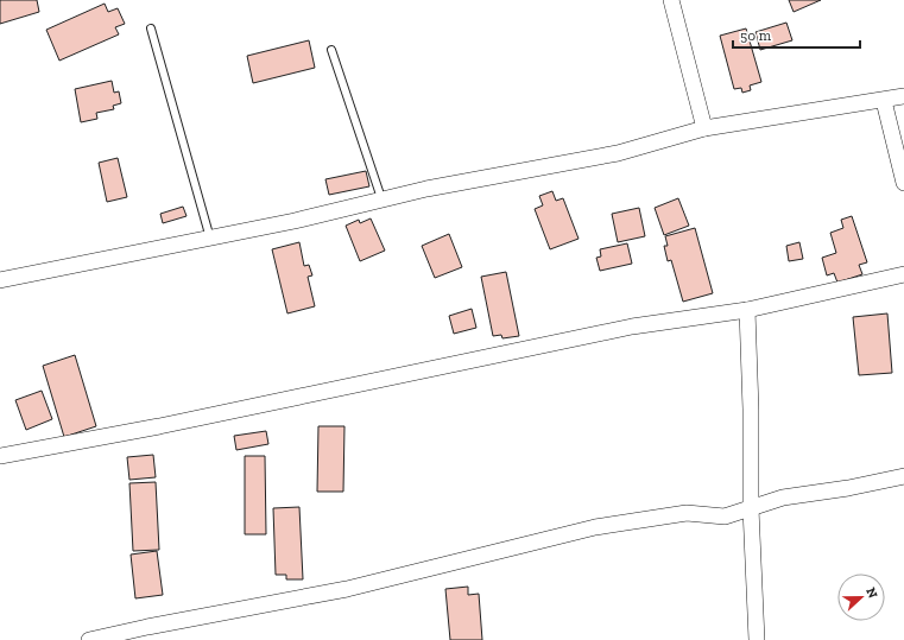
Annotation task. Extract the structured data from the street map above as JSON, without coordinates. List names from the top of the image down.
{
  "scale_bar": "50 m",
  "north": "right"
}
